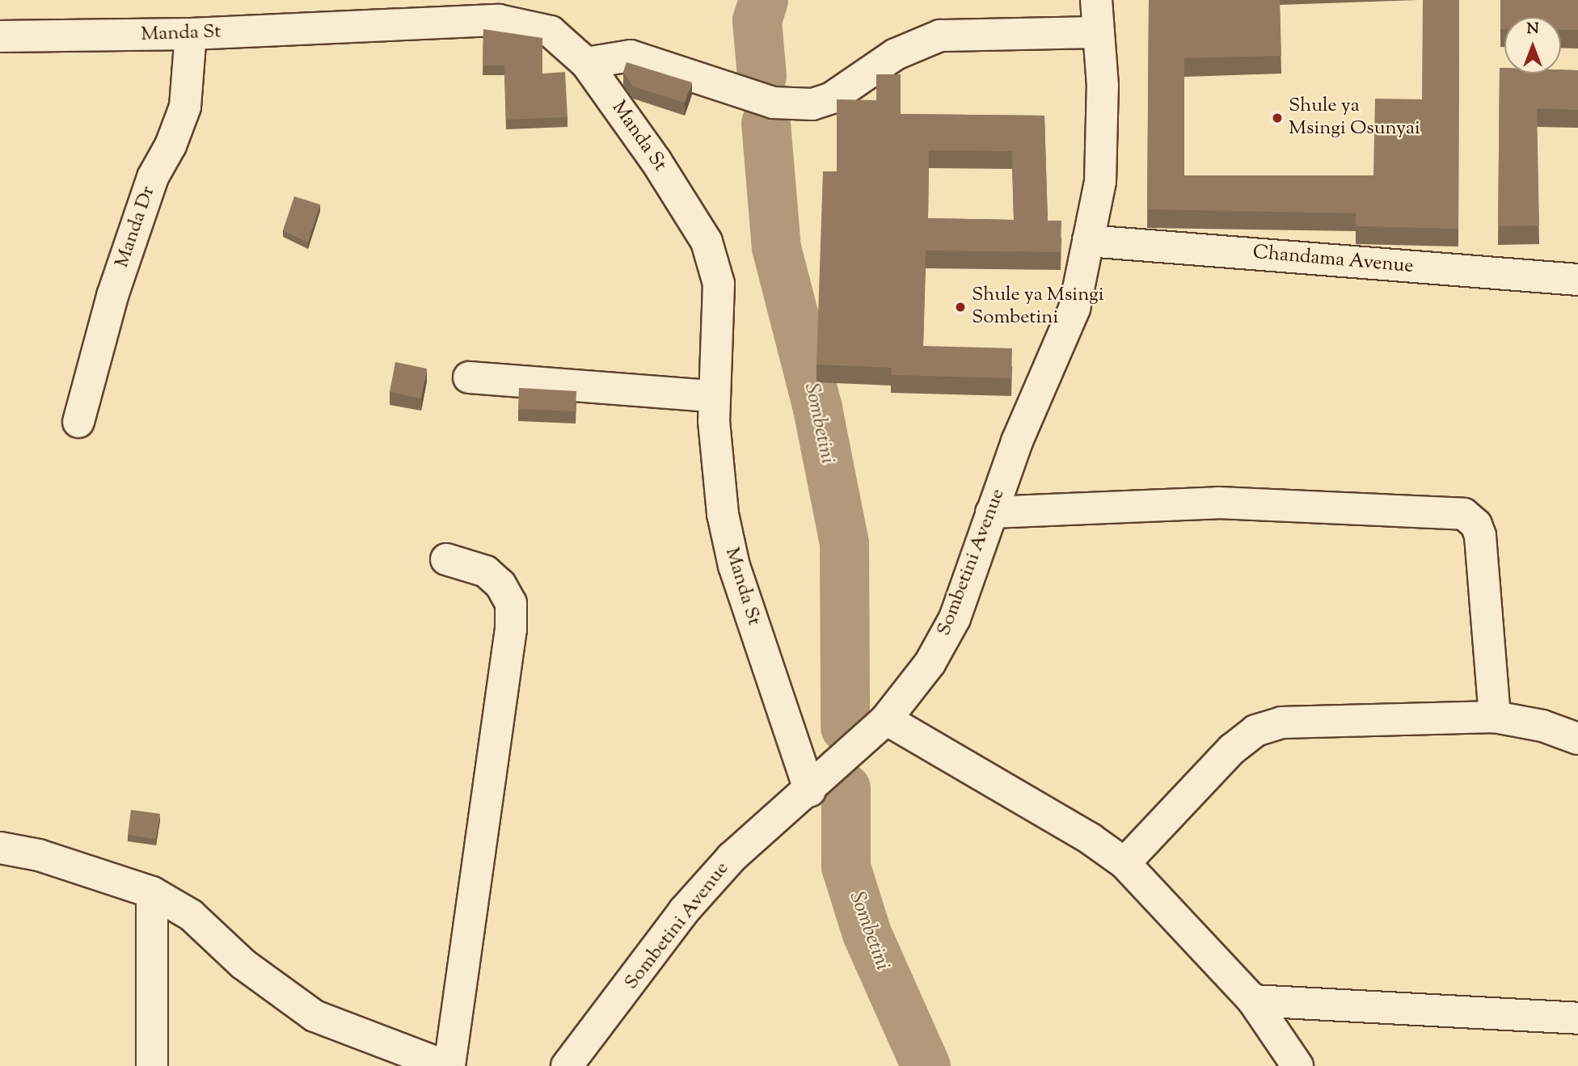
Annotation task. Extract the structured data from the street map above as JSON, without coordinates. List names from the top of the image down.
{
  "streets": {
    "street": [
      "Manda St",
      "Manda Dr",
      "Chandama Avenue",
      "Sombetini Avenue"
    ]
  },
  "crossings": [
    ["Manda St", "Manda Dr"],
    ["Manda St", "Sombetini Avenue"],
    ["Chandama Avenue", "Sombetini Avenue"]
  ],
  "water": ["Sombetini"],
  "places": ["Shule ya Msingi Osunyai", "Shule ya Msingi Sombetini"],
  "north": "top"
}
